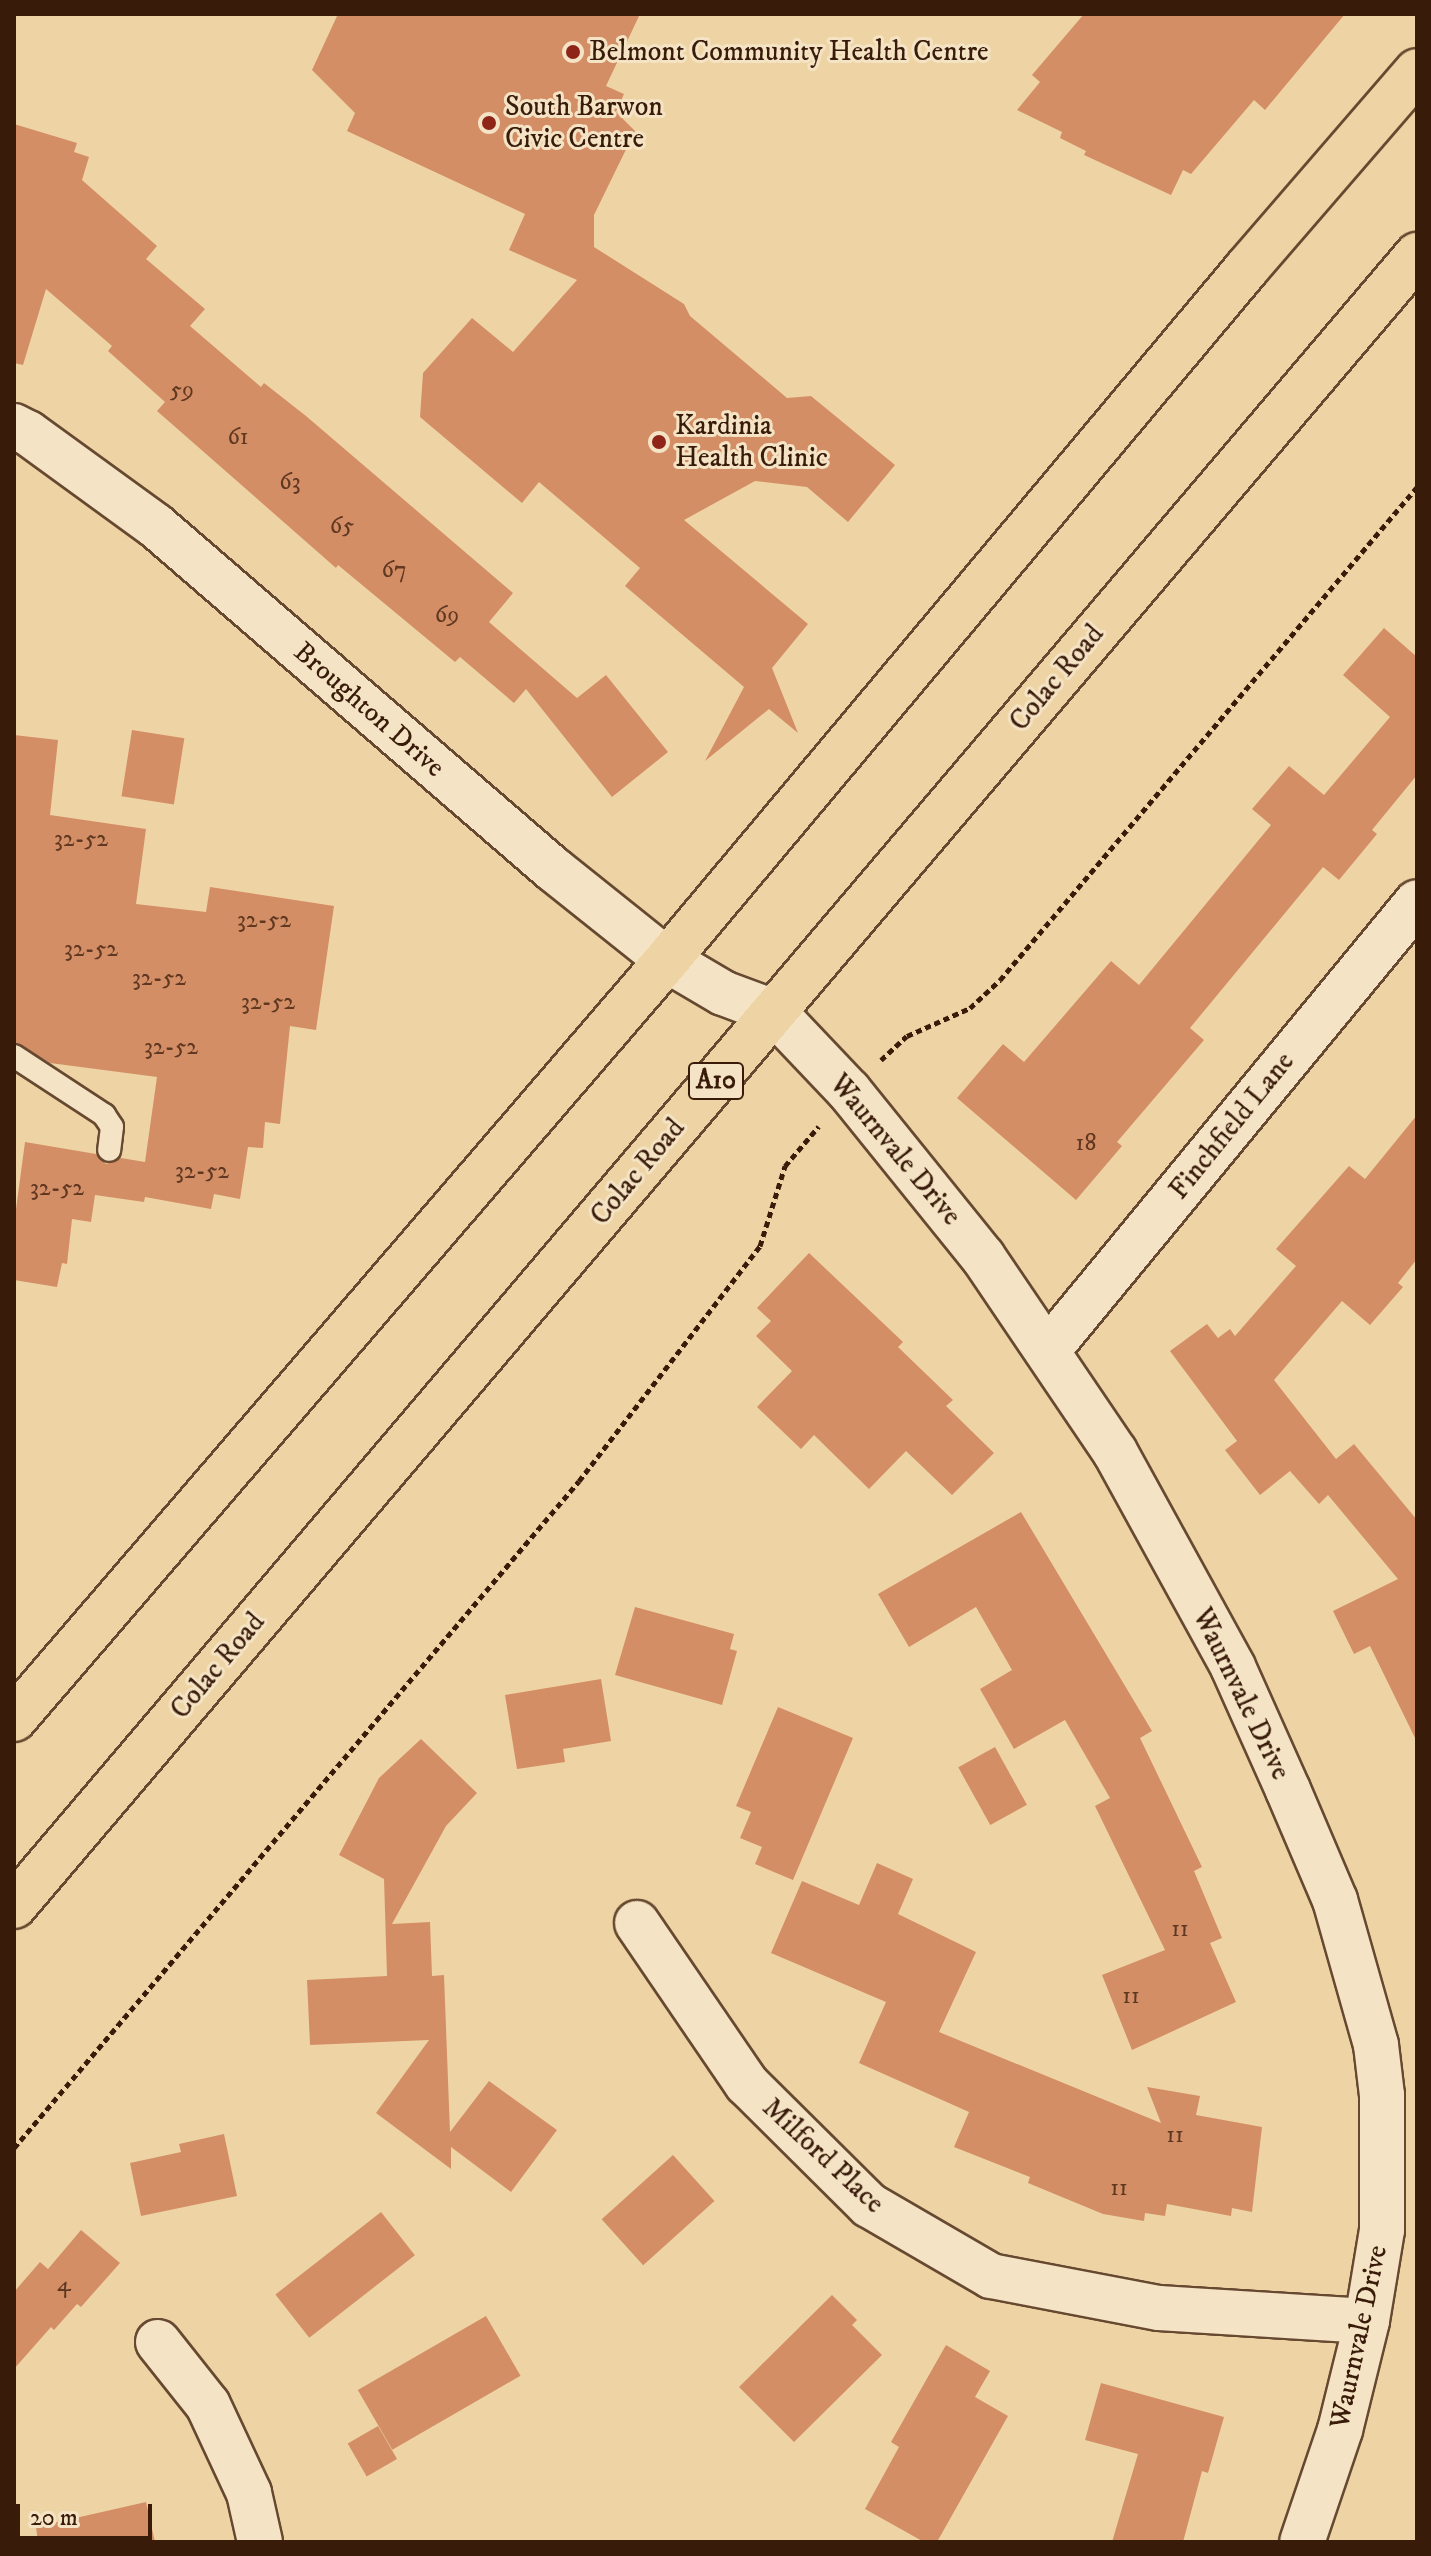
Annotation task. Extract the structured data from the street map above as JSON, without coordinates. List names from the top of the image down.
{
  "streets": {
    "highway": ["Colac Road", "A10"],
    "street": [
      "Broughton Drive",
      "Finchfield Lane",
      "Waurnvale Drive",
      "Milford Place"
    ]
  },
  "crossings": [
    ["Colac Road", "Waurnvale Drive"],
    ["Broughton Drive", "Waurnvale Drive"],
    ["Finchfield Lane", "Waurnvale Drive"],
    ["Waurnvale Drive", "Milford Place"]
  ],
  "places": ["Belmont Community Health Centre", "South Barwon Civic Centre", "Kardinia Health Clinic"],
  "house_numbers": [
    "59",
    "61",
    "63",
    "65",
    "67",
    "69",
    "32-52",
    "32-52",
    "32-52",
    "32-52",
    "32-52",
    "32-52",
    "18",
    "32-52",
    "32-52",
    "11",
    "11",
    "11",
    "11",
    "4"
  ],
  "scale_bar": "20 m"
}
